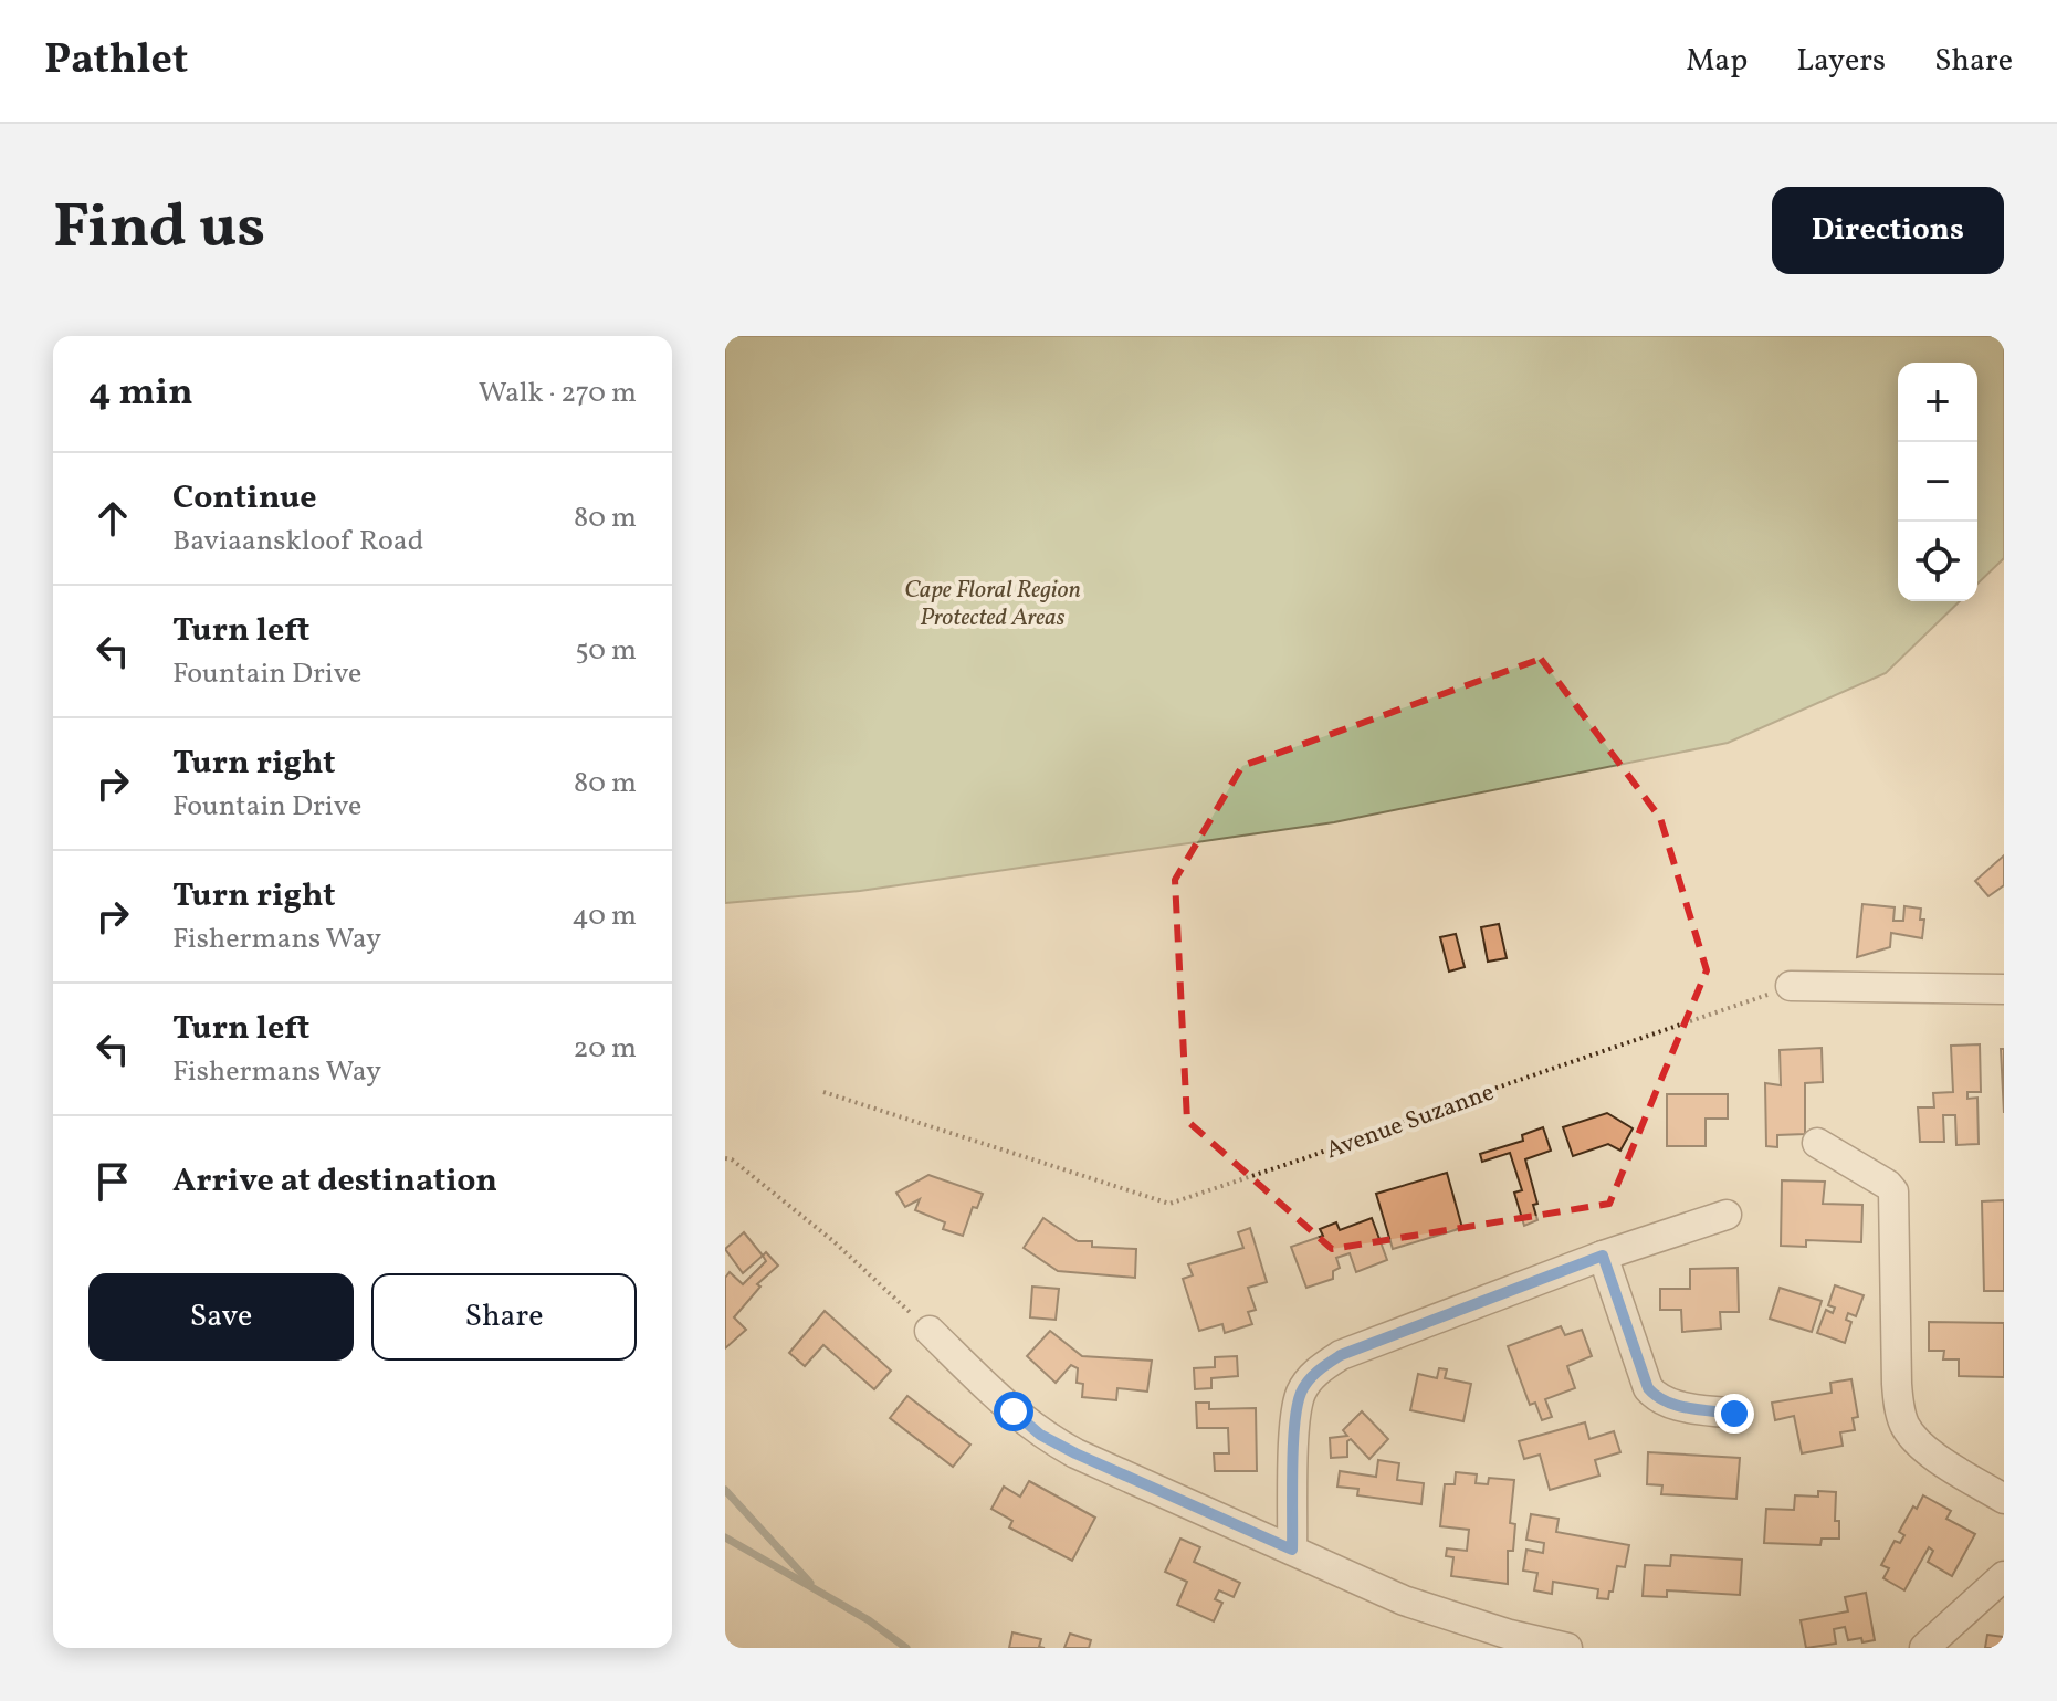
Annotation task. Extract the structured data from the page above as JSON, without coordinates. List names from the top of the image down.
{
  "streets": {
    "path": ["Avenue Suzanne"]
  },
  "parks": ["Cape Floral Region Protected Areas"],
  "page": {
    "header": "Pathlet",
    "nav": ["Map", "Layers", "Share"],
    "title": "Find us",
    "buttons": [
      "Directions",
      ["Save", "Share"]
    ],
    "heading": ["4 min", "Walk · 270 m"],
    "map_buttons": ["+", "−"],
    "list": [
      ["Continue", "Baviaanskloof Road", "80 m"],
      ["Turn left", "Fountain Drive", "50 m"],
      ["Turn right", "Fountain Drive", "80 m"],
      ["Turn right", "Fishermans Way", "40 m"],
      ["Turn left", "Fishermans Way", "20 m"],
      "Arrive at destination"
    ]
  }
}
